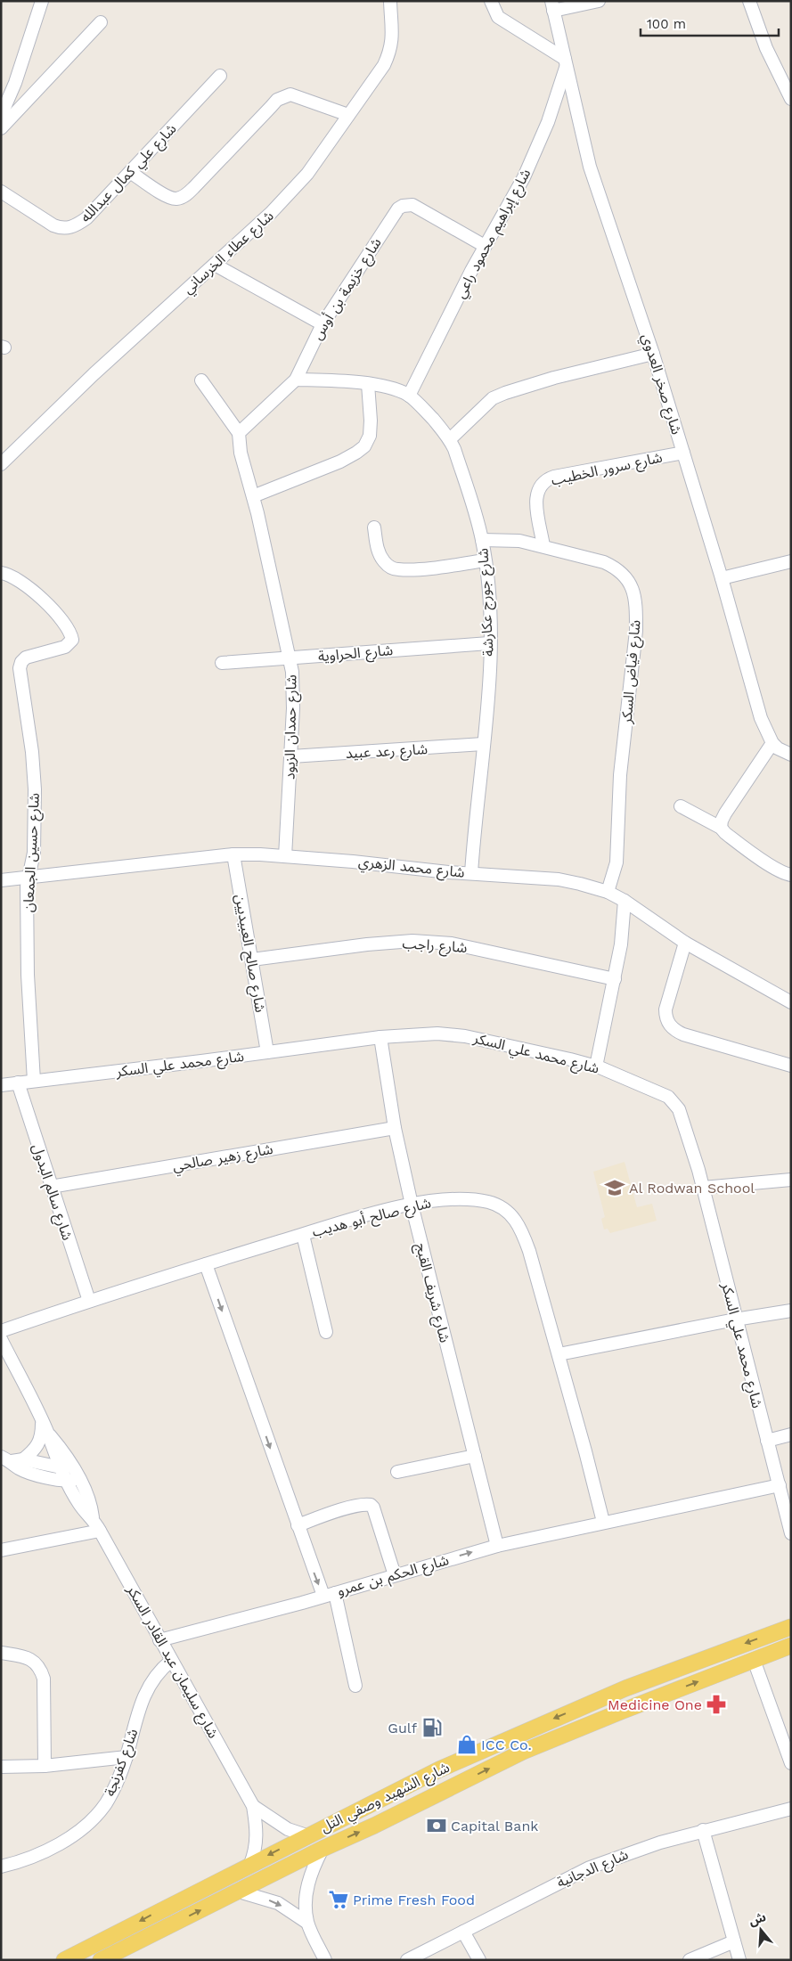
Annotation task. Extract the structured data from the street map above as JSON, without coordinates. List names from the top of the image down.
{
  "streets": {
    "main road": ["شارع الشهيد وصفي التل"],
    "street": [
      "شارع علي كمال عبدالله",
      "شارع إبراهيم محمود راعي",
      "شارع عطاء الخرساني",
      "شارع خزيمة بن أوس",
      "شارع صخر العدوي",
      "شارع سرور الخطيب",
      "شارع جورج عكارشة",
      "شارع الحراوية",
      "شارع فياض السكر",
      "شارع حمدان الزيود",
      "شارع رعد عبيد",
      "شارع حسين الجمعان",
      "شارع محمد الزهري",
      "شارع راجب",
      "شارع صالح العبيديين",
      "شارع محمد علي السكر",
      "شارع زهير صالحي",
      "شارع سالم البدول",
      "شارع صالح أبو هديب",
      "شارع شريف القبج",
      "شارع الحكم بن عمرو",
      "شارع سليمان عبد القادر السكر",
      "شارع كفرنجة",
      "شارع الدجانية"
    ]
  },
  "crossings": [
    ["شارع إبراهيم محمود راعي", "شارع خزيمة بن أوس"],
    ["شارع إبراهيم محمود راعي", "شارع صخر العدوي"],
    ["شارع إبراهيم محمود راعي", "شارع جورج عكارشة"],
    ["شارع خزيمة بن أوس", "شارع جورج عكارشة"],
    ["شارع صخر العدوي", "شارع سرور الخطيب"],
    ["شارع سرور الخطيب", "شارع فياض السكر"],
    ["شارع جورج عكارشة", "شارع الحراوية"],
    ["شارع جورج عكارشة", "شارع فياض السكر"],
    ["شارع جورج عكارشة", "شارع رعد عبيد"],
    ["شارع جورج عكارشة", "شارع محمد الزهري"],
    ["شارع الحراوية", "شارع حمدان الزيود"],
    ["شارع فياض السكر", "شارع محمد الزهري"],
    ["شارع حمدان الزيود", "شارع رعد عبيد"],
    ["شارع حمدان الزيود", "شارع محمد الزهري"],
    ["شارع حسين الجمعان", "شارع محمد الزهري"],
    ["شارع حسين الجمعان", "شارع محمد علي السكر"],
    ["شارع محمد الزهري", "شارع صالح العبيديين"],
    ["شارع راجب", "شارع صالح العبيديين"],
    ["شارع صالح العبيديين", "شارع محمد علي السكر"],
    ["شارع محمد علي السكر", "شارع سالم البدول"],
    ["شارع محمد علي السكر", "شارع شريف القبج"],
    ["شارع محمد علي السكر", "شارع الحكم بن عمرو"],
    ["شارع زهير صالحي", "شارع سالم البدول"],
    ["شارع زهير صالحي", "شارع شريف القبج"],
    ["شارع سالم البدول", "شارع صالح أبو هديب"],
    ["شارع صالح أبو هديب", "شارع شريف القبج"],
    ["شارع صالح أبو هديب", "شارع الحكم بن عمرو"],
    ["شارع شريف القبج", "شارع الحكم بن عمرو"],
    ["شارع سليمان عبد القادر السكر", "شارع كفرنجة"],
    ["شارع سليمان عبد القادر السكر", "شارع الشهيد وصفي التل"]
  ],
  "one_way": ["شارع الحكم بن عمرو"],
  "places": {
    "school or university": ["Al Rodwan School"],
    "pharmacy": ["Medicine One"],
    "fuel station": ["Gulf"],
    "shop": ["ICC Co."],
    "bank": ["Capital Bank"],
    "supermarket": ["Prime Fresh Food"]
  },
  "scale_bar": "100 m",
  "north": "top"
}
